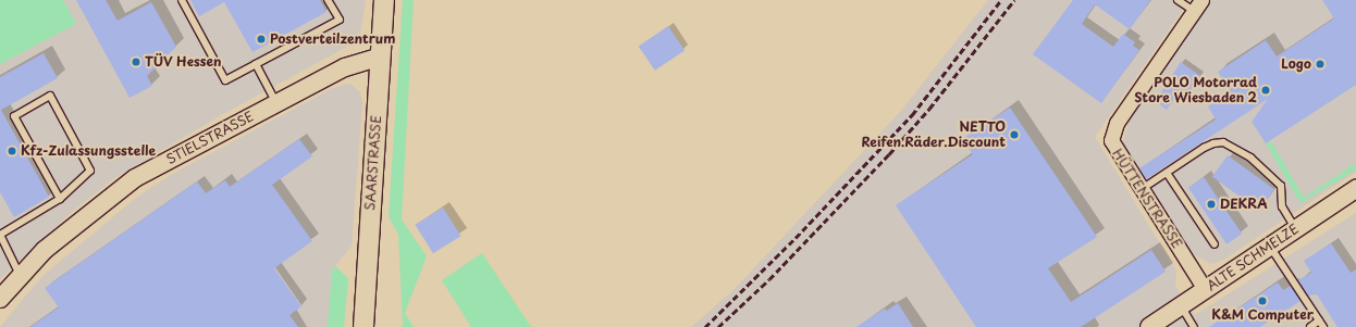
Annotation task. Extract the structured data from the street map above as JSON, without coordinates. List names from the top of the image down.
{
  "streets": {
    "main road": ["SAARSTRASSE"],
    "street": ["STIELSTRASSE", "HÜTTENSTRASSE", "ALTE SCHMELZE"]
  },
  "crossings": [
    ["STIELSTRASSE", "SAARSTRASSE"],
    ["HÜTTENSTRASSE", "ALTE SCHMELZE"]
  ],
  "places": [
    "Postverteilzentrum",
    "TÜV Hessen",
    "Logo",
    "POLO Motorrad Store Wiesbaden 2",
    "NETTO Reifen.Räder.Discount",
    "Kfz-Zulassungsstelle",
    "DEKRA",
    "K&M Computer"
  ]
}
